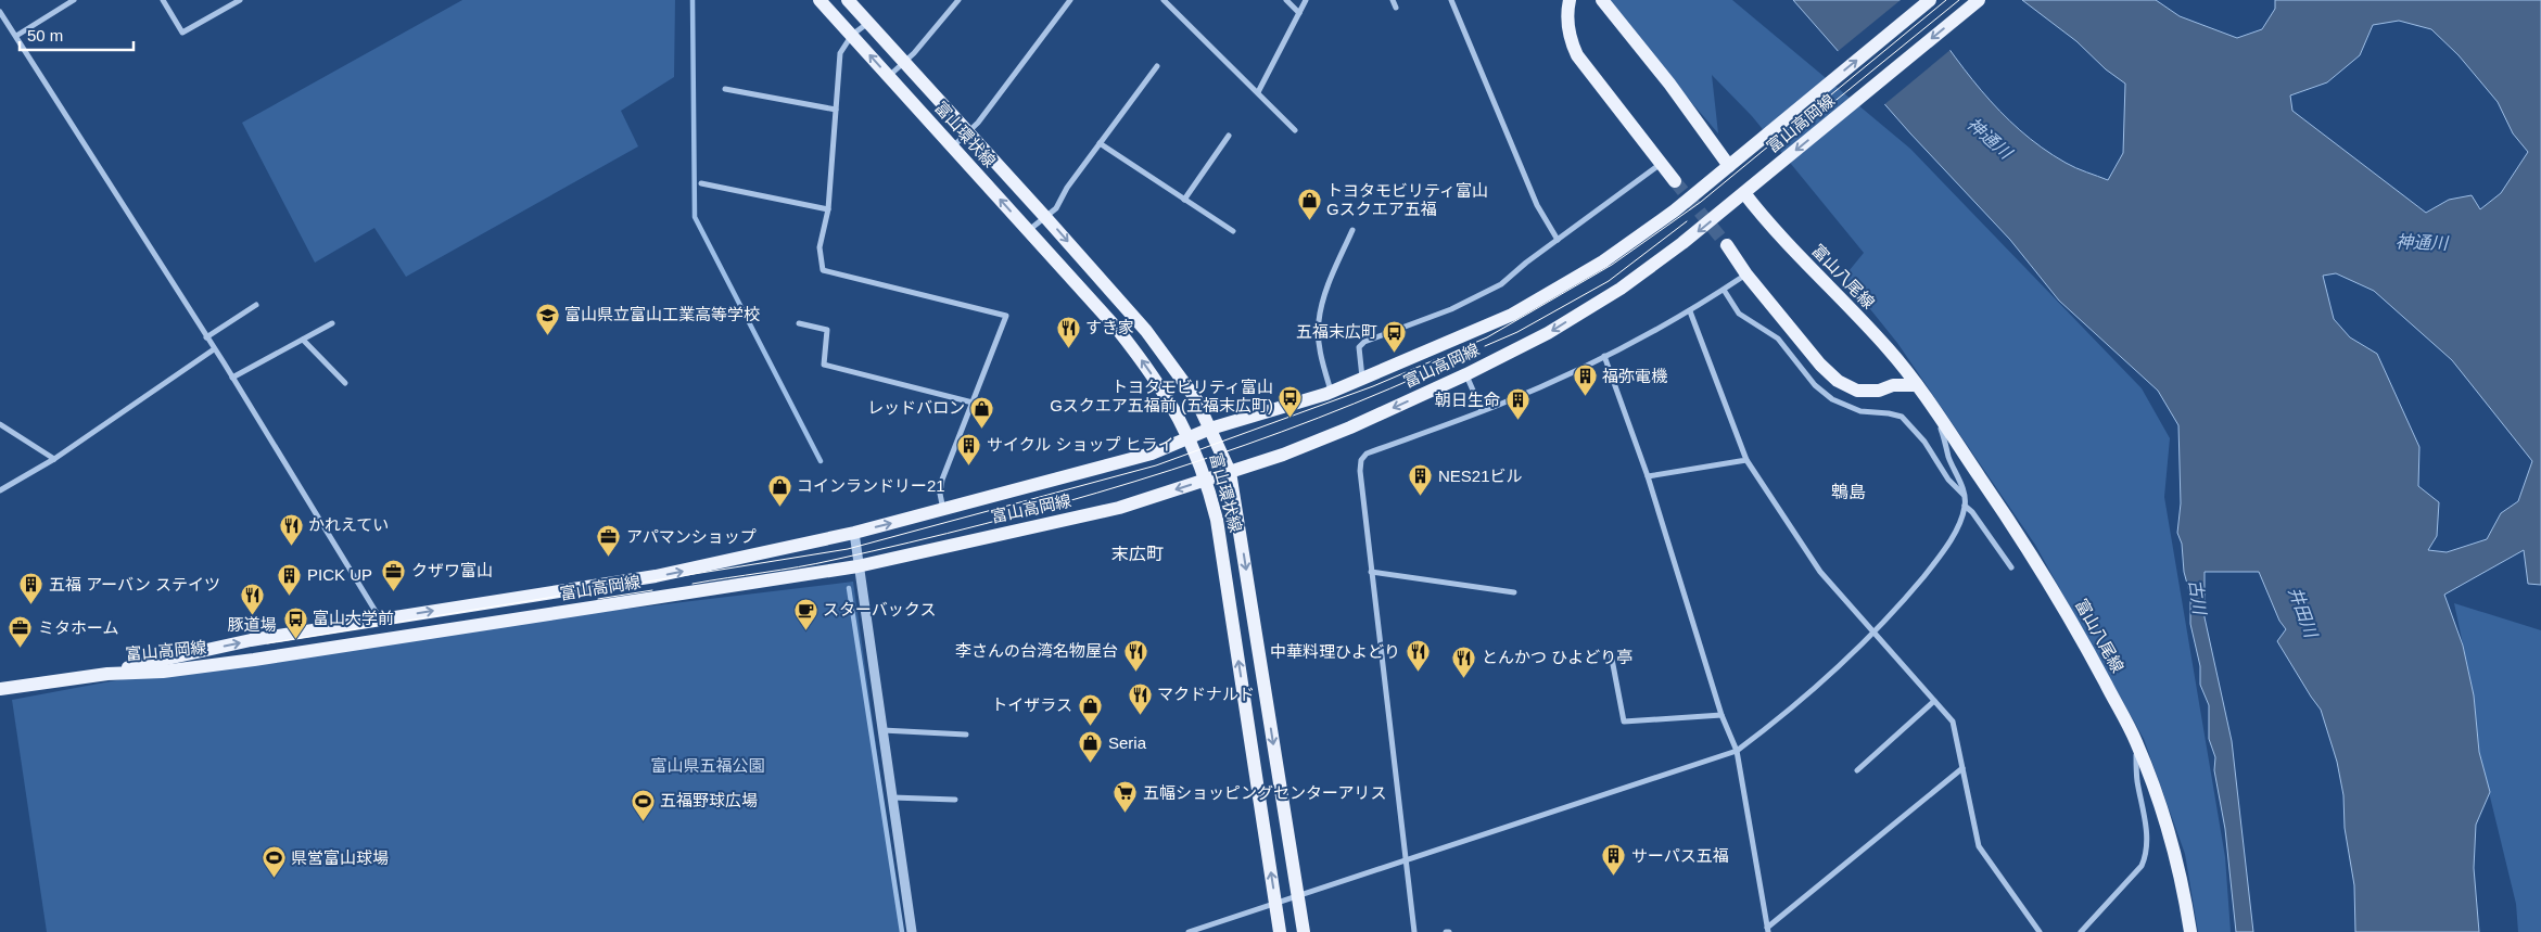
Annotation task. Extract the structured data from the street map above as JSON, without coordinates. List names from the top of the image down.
{
  "streets": {
    "main road": ["富山高岡線", "富山環状線", "富山八尾線"]
  },
  "crossings": [
    ["富山高岡線", "富山環状線"],
    ["富山高岡線", "富山八尾線"]
  ],
  "districts": ["鵯島", "末広町"],
  "water": ["神通川", "古川", "井田川"],
  "parks": ["富山県五福公園"],
  "places": {
    "shop": [
      "トヨタモビリティ富山 Gスクエア五福",
      "レッドバロン",
      "コインランドリー21",
      "トイザラス",
      "Seria"
    ],
    "school or university": ["富山県立富山工業高等学校"],
    "restaurant": [
      "すき家",
      "かれえてい",
      "豚道場",
      "李さんの台湾名物屋台",
      "中華料理ひよどり",
      "とんかつ ひよどり亭",
      "マクドナルド"
    ],
    "bus stop": ["五福末広町", "トヨタモビリティ富山 Gスクエア五福前 (五福末広町)", "富山大学前"],
    "building": [
      "福弥電機",
      "朝日生命",
      "サイクル ショップ ヒライ",
      "NES21ビル",
      "PICK UP",
      "五福 アーバン ステイツ",
      "サーパス五福"
    ],
    "office": ["アパマンショップ", "クザワ富山", "ミタホーム"],
    "cafe": ["スターバックス"],
    "supermarket": ["五幅ショッピングセンターアリス"],
    "sports": ["五福野球広場", "県営富山球場"]
  },
  "scale_bar": "50 m"
}
